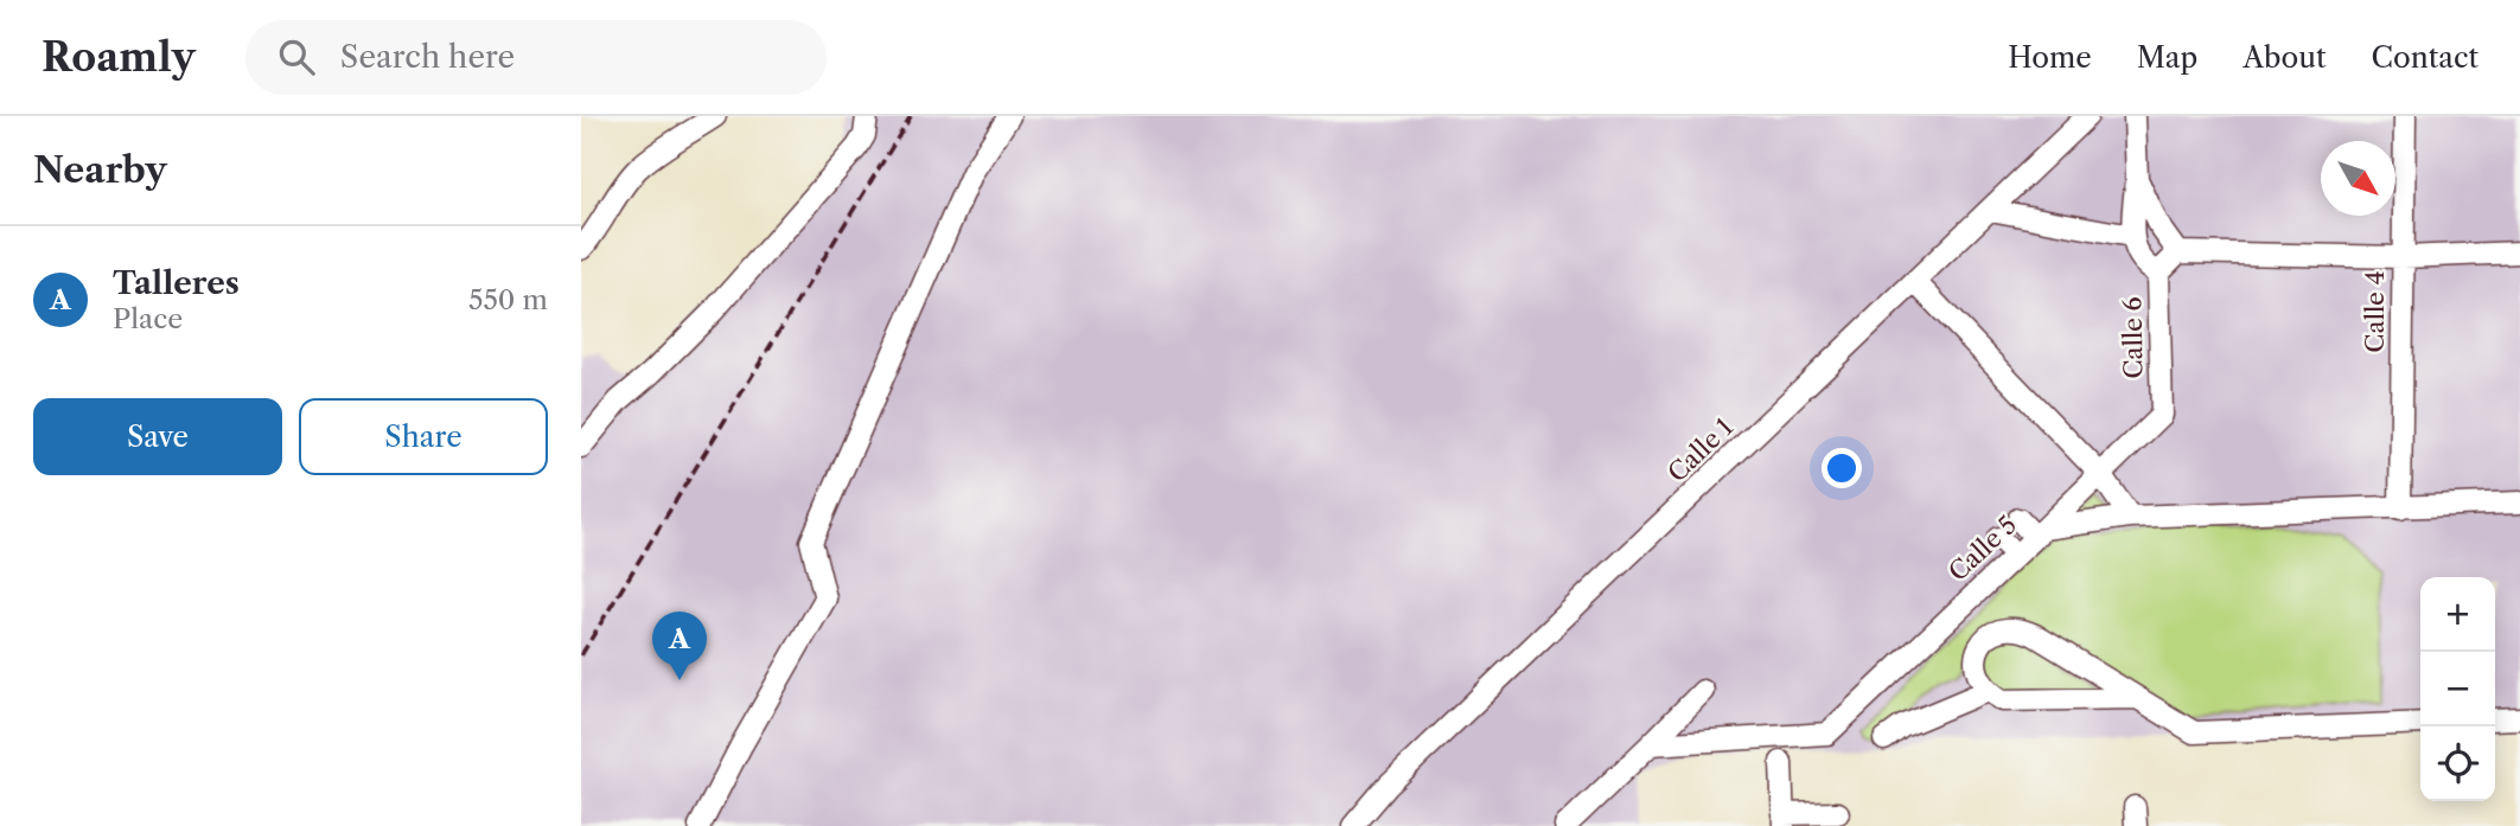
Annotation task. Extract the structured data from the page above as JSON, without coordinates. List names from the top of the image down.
{
  "streets": {
    "lane": [
      "Calle 4",
      "Calle 6",
      "Calle 1",
      "Calle 5"
    ]
  },
  "crossings": [
    ["Calle 4", "Calle 5"],
    ["Calle 6", "Calle 5"]
  ],
  "north": "bottom right",
  "page": {
    "header": "Roamly",
    "search": "Search here",
    "nav": [
      "Home",
      "Map",
      "About",
      "Contact"
    ],
    "heading": "Nearby",
    "list": [
      {
        "mark": "A",
        "name": "Talleres",
        "note": "Place",
        "value": "550 m"
      }
    ],
    "buttons": ["Save", "Share"],
    "map_buttons": ["+", "−"],
    "pins": "A"
  }
}
